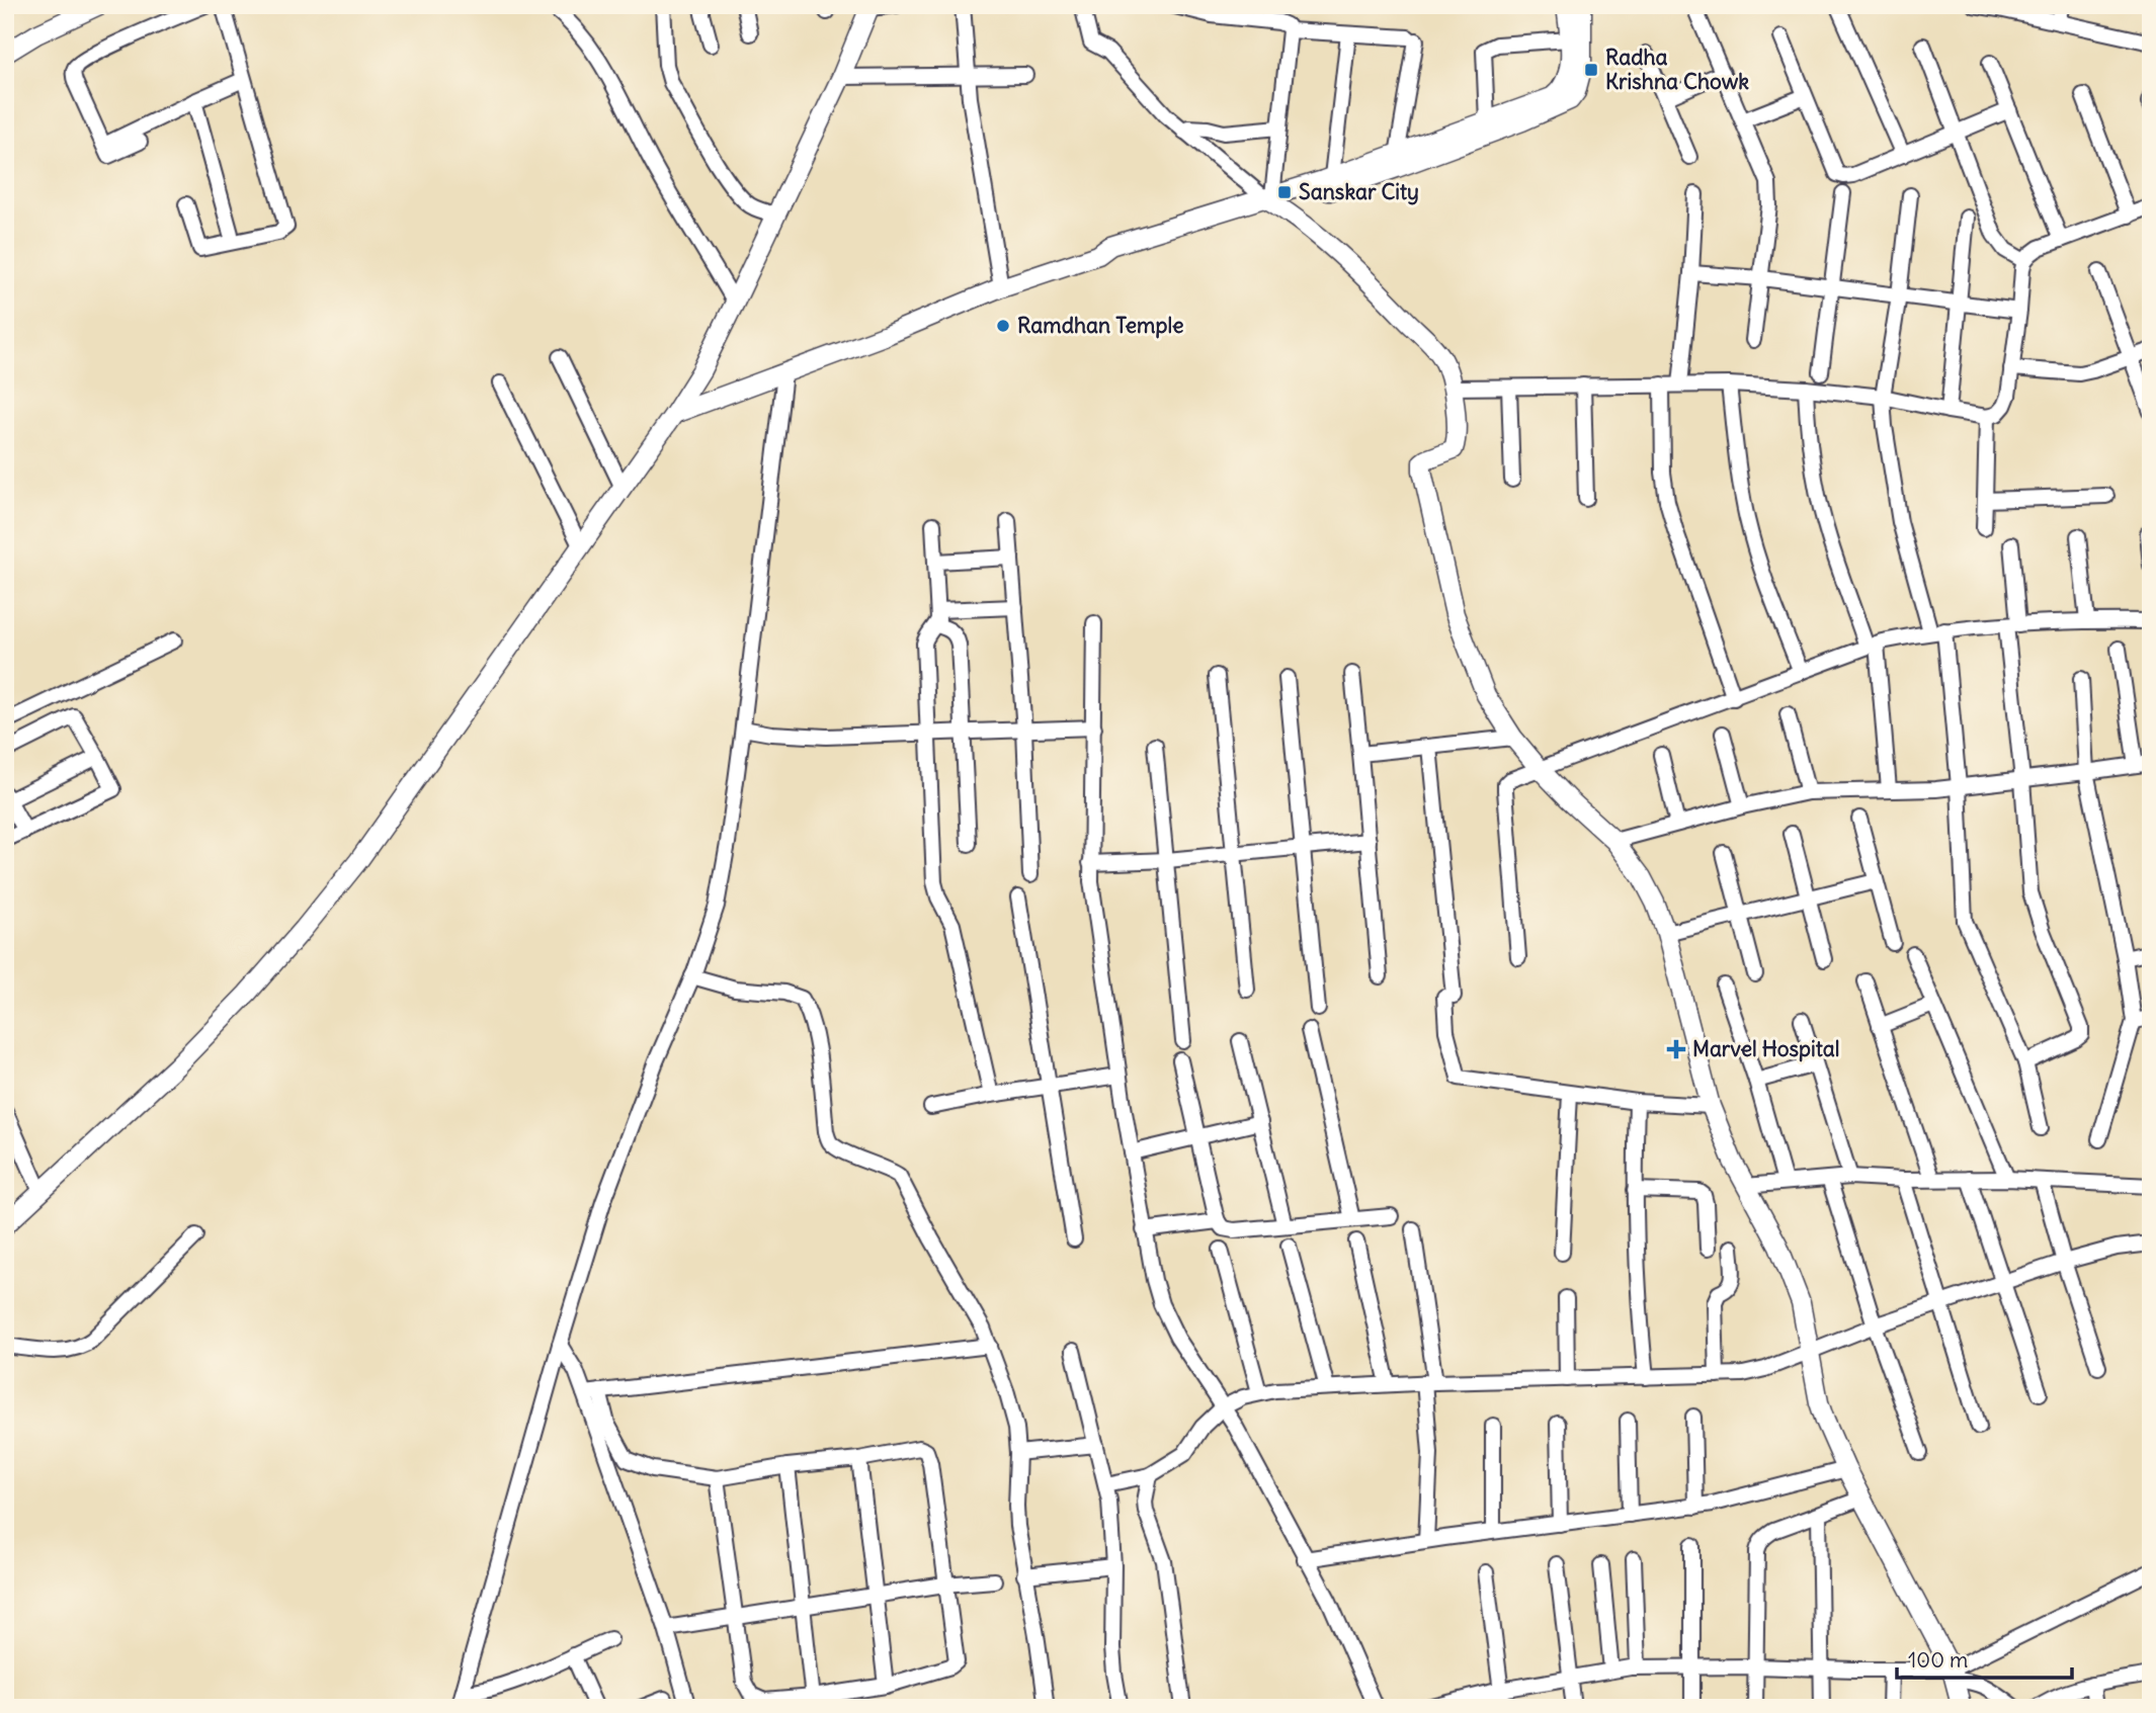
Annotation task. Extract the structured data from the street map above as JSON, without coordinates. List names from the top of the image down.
{
  "places": {
    "transit": ["Radha Krishna Chowk", "Sanskar City"],
    "other": ["Ramdhan Temple"],
    "health": ["Marvel Hospital"]
  },
  "scale_bar": "100 m"
}
